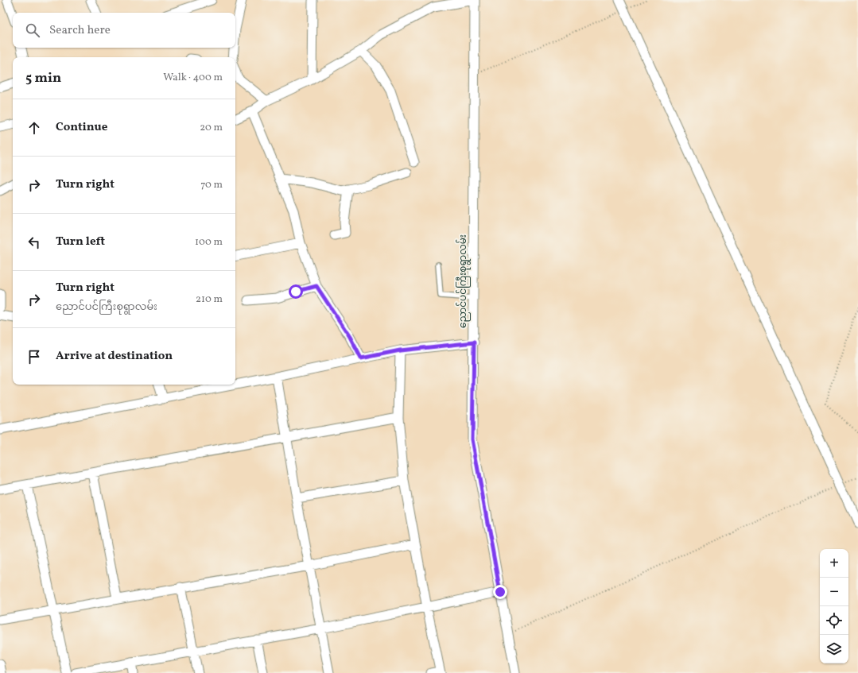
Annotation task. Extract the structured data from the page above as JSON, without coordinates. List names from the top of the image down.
{
  "streets": {
    "street": ["ညောင်ပင်ကြီးစုရွာလမ်း"]
  },
  "page": {
    "search": "Search here",
    "heading": ["5 min", "Walk · 400 m"],
    "list": [
      ["Continue", "20 m"],
      ["Turn right", "70 m"],
      ["Turn left", "100 m"],
      ["Turn right", "ညောင်ပင်ကြီးစုရွာလမ်း", "210 m"],
      "Arrive at destination"
    ],
    "map_buttons": ["+", "−"]
  }
}
